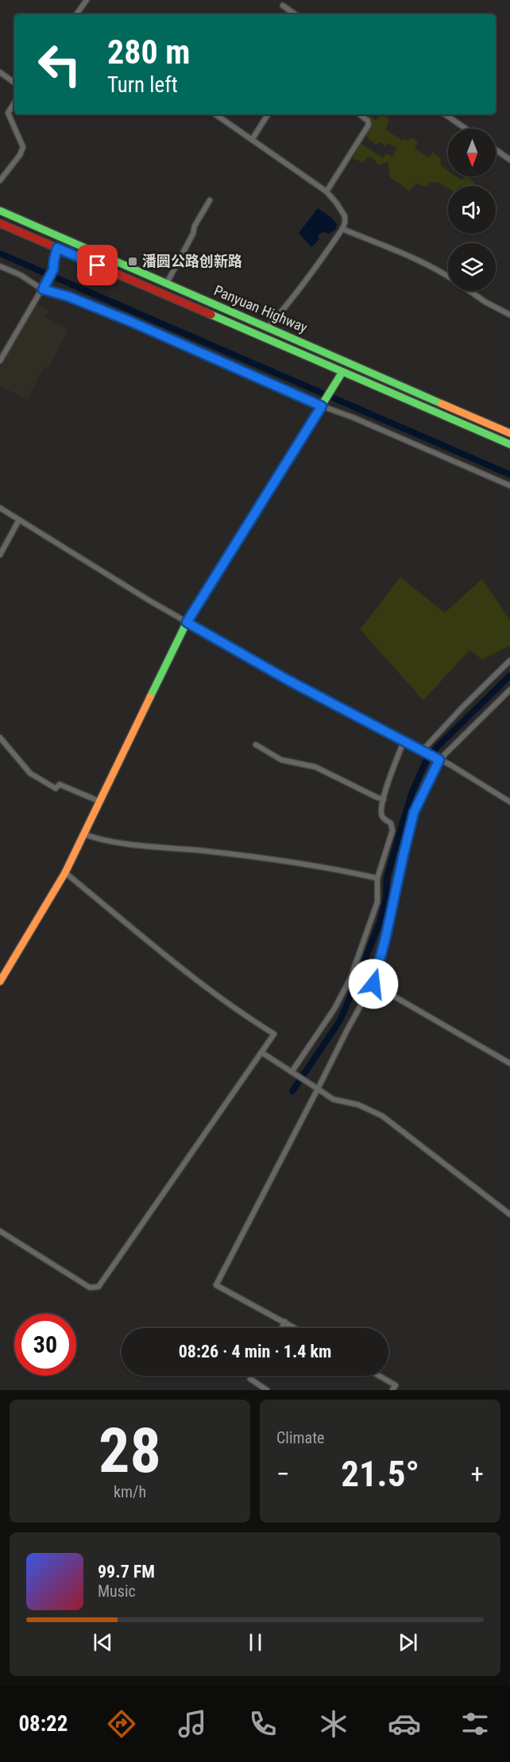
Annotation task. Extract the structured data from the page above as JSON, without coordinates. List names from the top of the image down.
{
  "streets": {
    "main road": ["Panyuan Highway"]
  },
  "places": {
    "transit": ["潘圆公路创新路"]
  },
  "north": "bottom",
  "page": {
    "turn": ["280 m", "Turn left"],
    "limit": "30",
    "trip": "08:26 · 4 min · 1.4 km",
    "tile": [
      ["28", "km/h"],
      "Climate"
    ],
    "heat": ["−", "21.5°", "+"],
    "song": ["99.7 FM", "Music"],
    "tabs": "08:22"
  }
}
